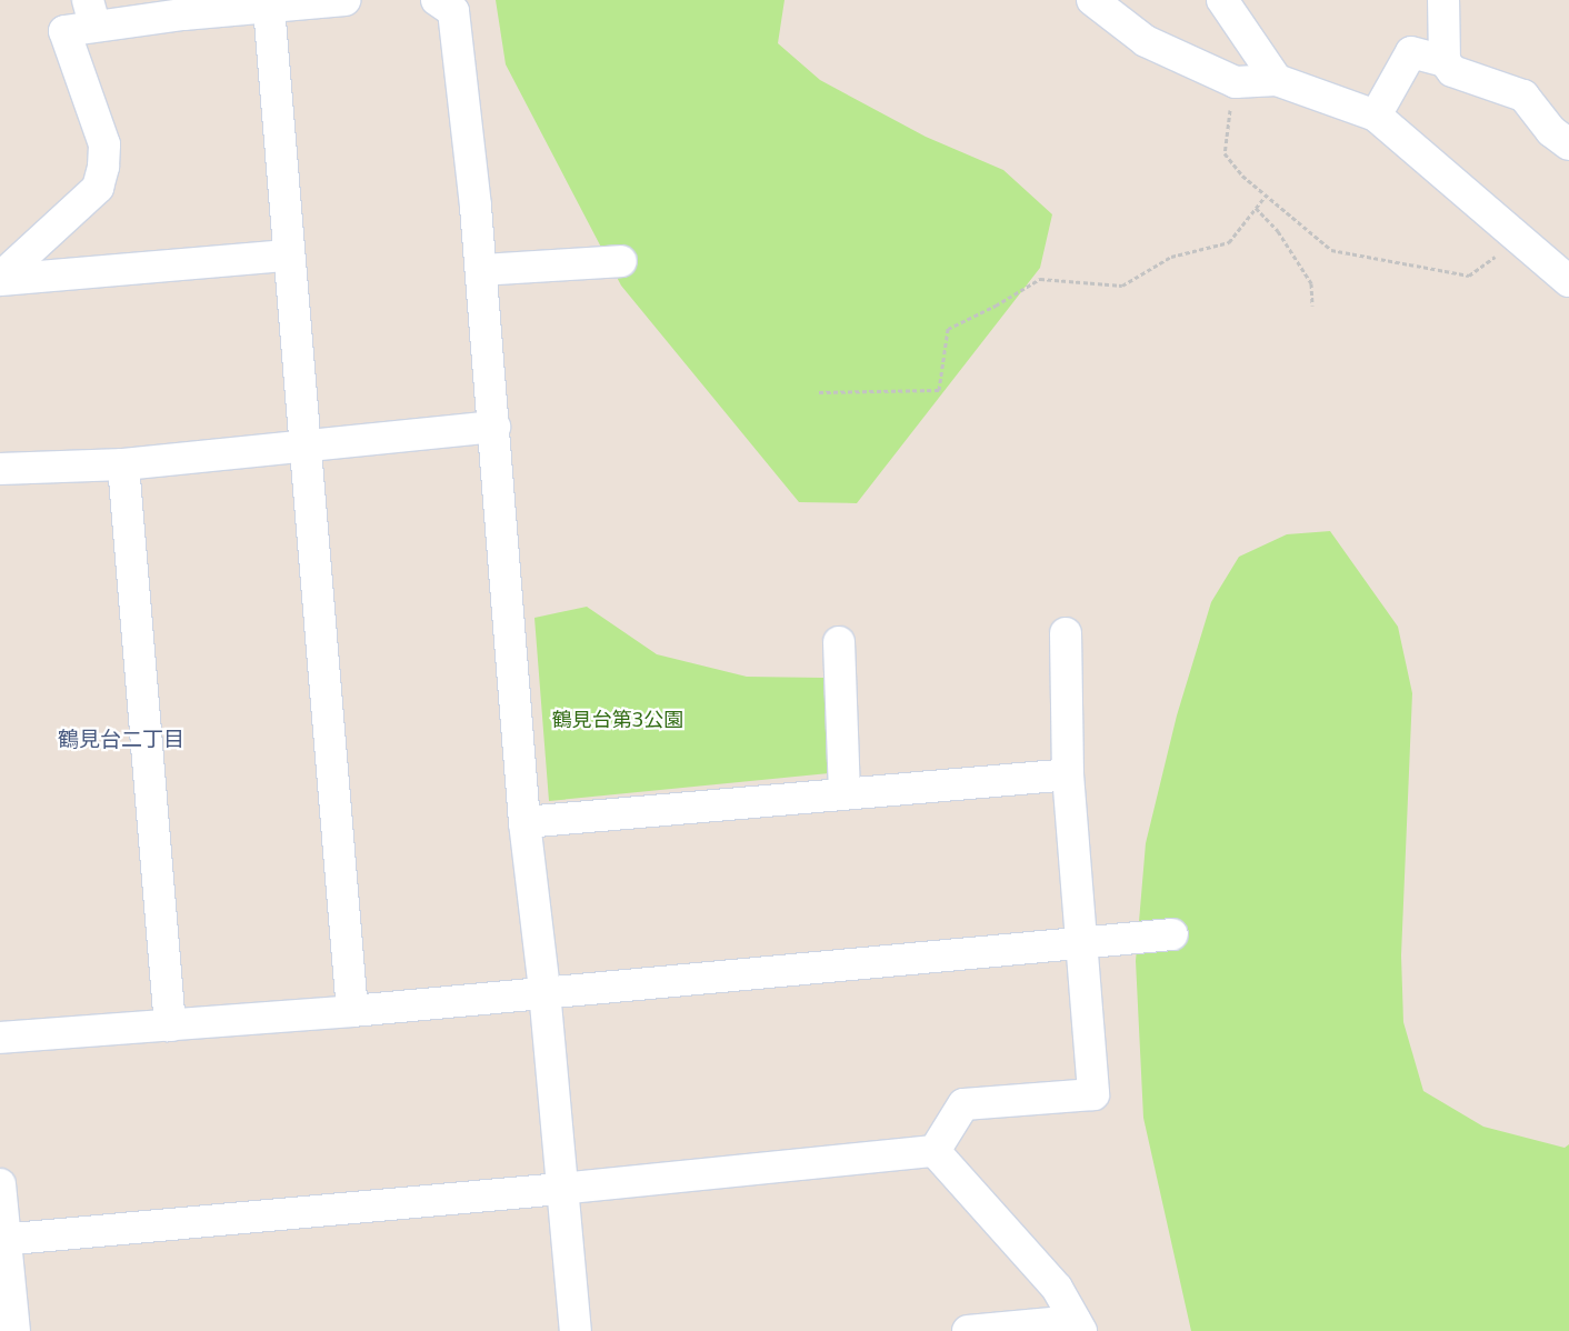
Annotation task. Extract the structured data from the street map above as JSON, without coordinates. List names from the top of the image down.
{
  "districts": ["鶴見台二丁目"],
  "parks": ["鶴見台第3公園"]
}
